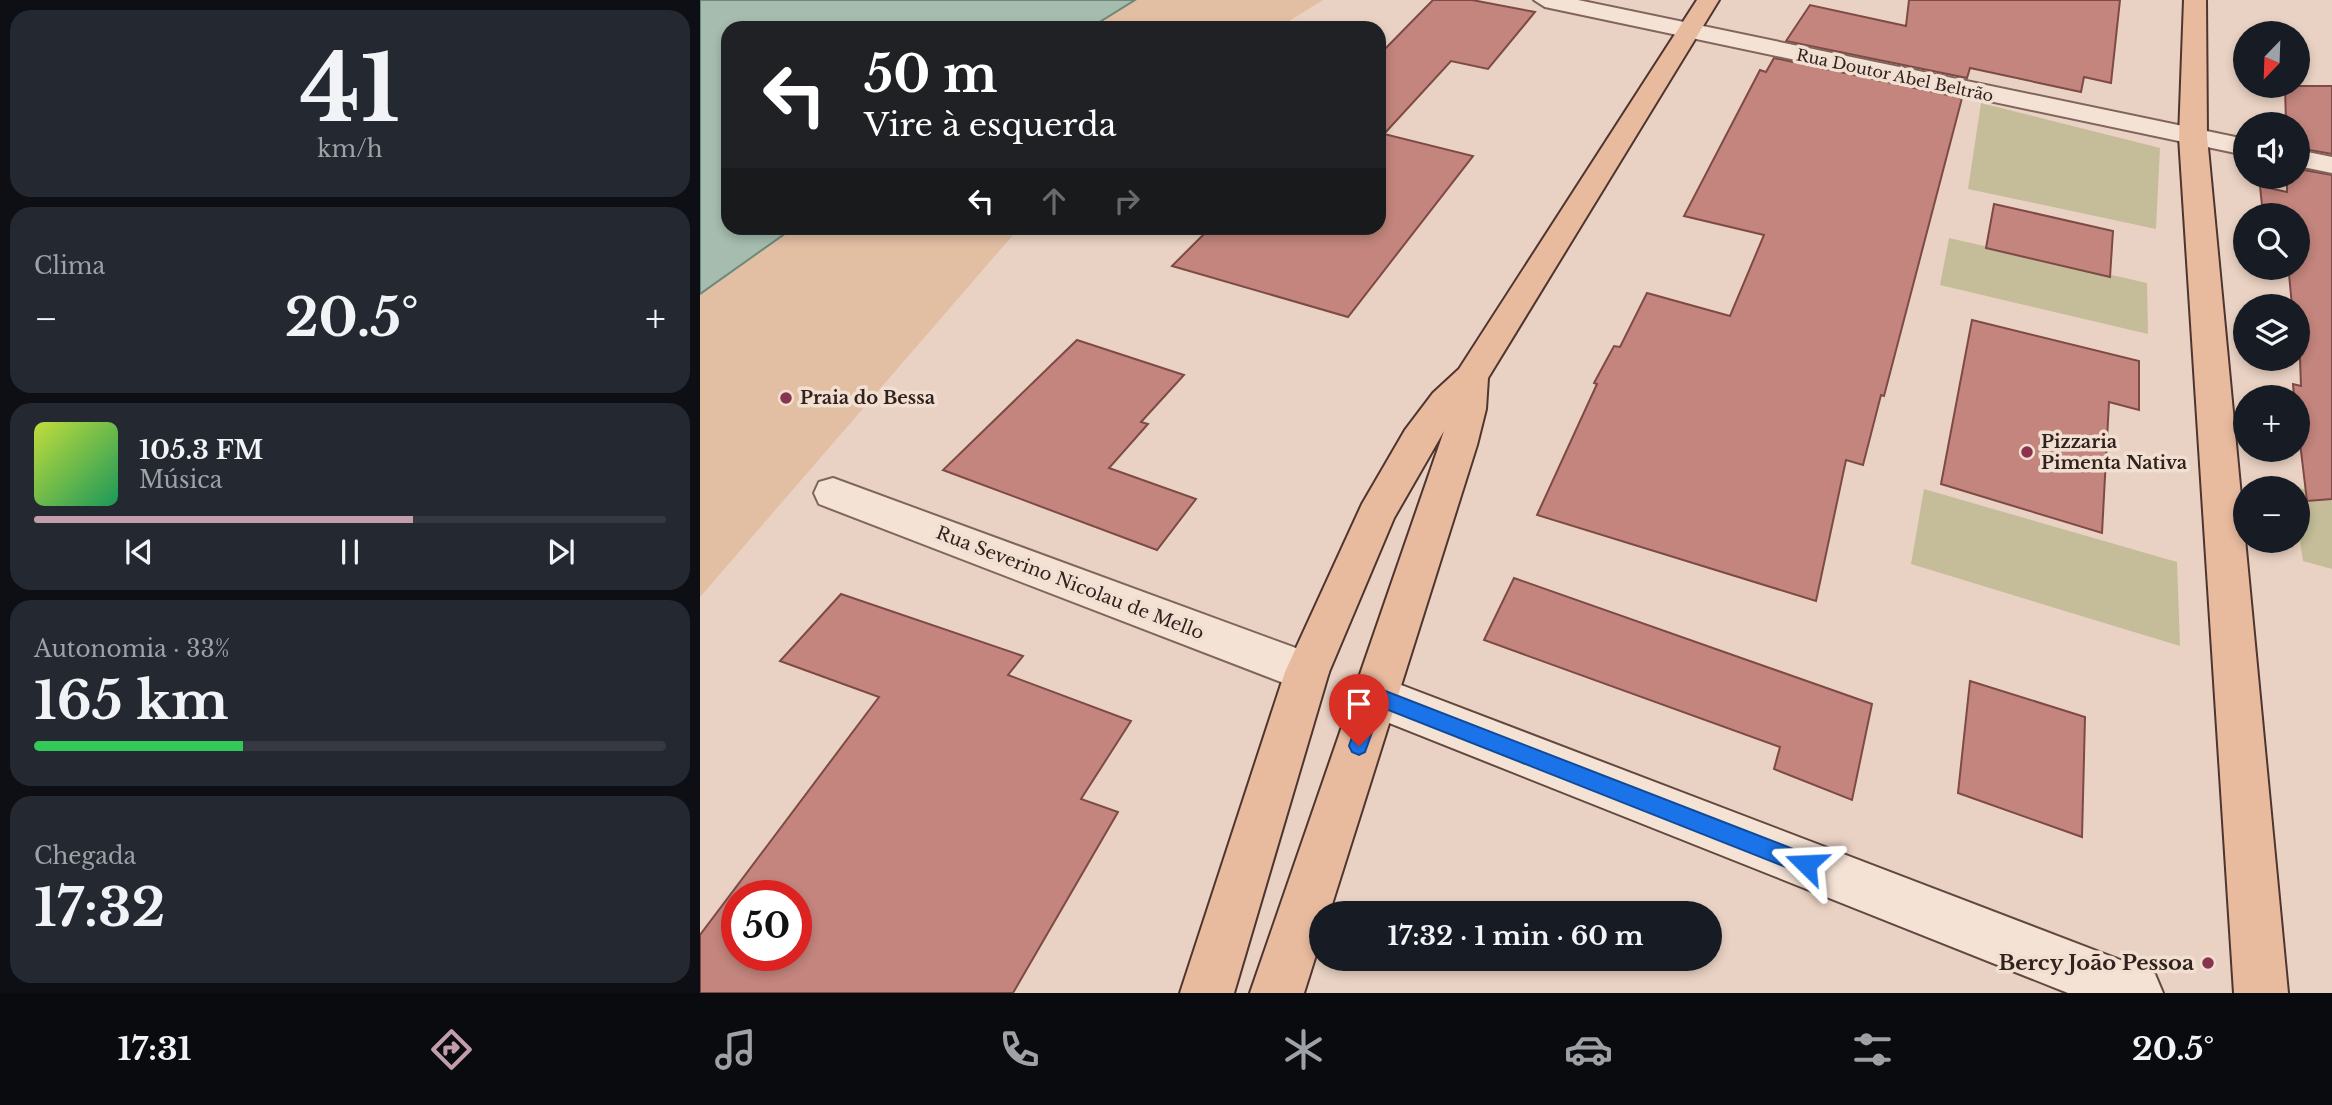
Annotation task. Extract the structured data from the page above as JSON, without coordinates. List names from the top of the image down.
{
  "streets": {
    "street": ["Rua Doutor Abel Beltrão", "Rua Severino Nicolau de Mello"]
  },
  "places": ["Praia do Bessa", "Pizzaria Pimenta Nativa", "Bercy João Pessoa"],
  "north": "bottom left",
  "page": {
    "tile": [
      ["41", "km/h"],
      "Clima",
      ["Autonomia · 33%", "165 km"],
      ["Chegada", "17:32"]
    ],
    "map_buttons": ["+", "−"],
    "turn": ["50 m", "Vire à esquerda"],
    "heat": ["−", "20.5°", "+"],
    "song": ["105.3 FM", "Música"],
    "limit": "50",
    "trip": "17:32 · 1 min · 60 m",
    "tabs": ["17:31", "20.5°"]
  }
}
